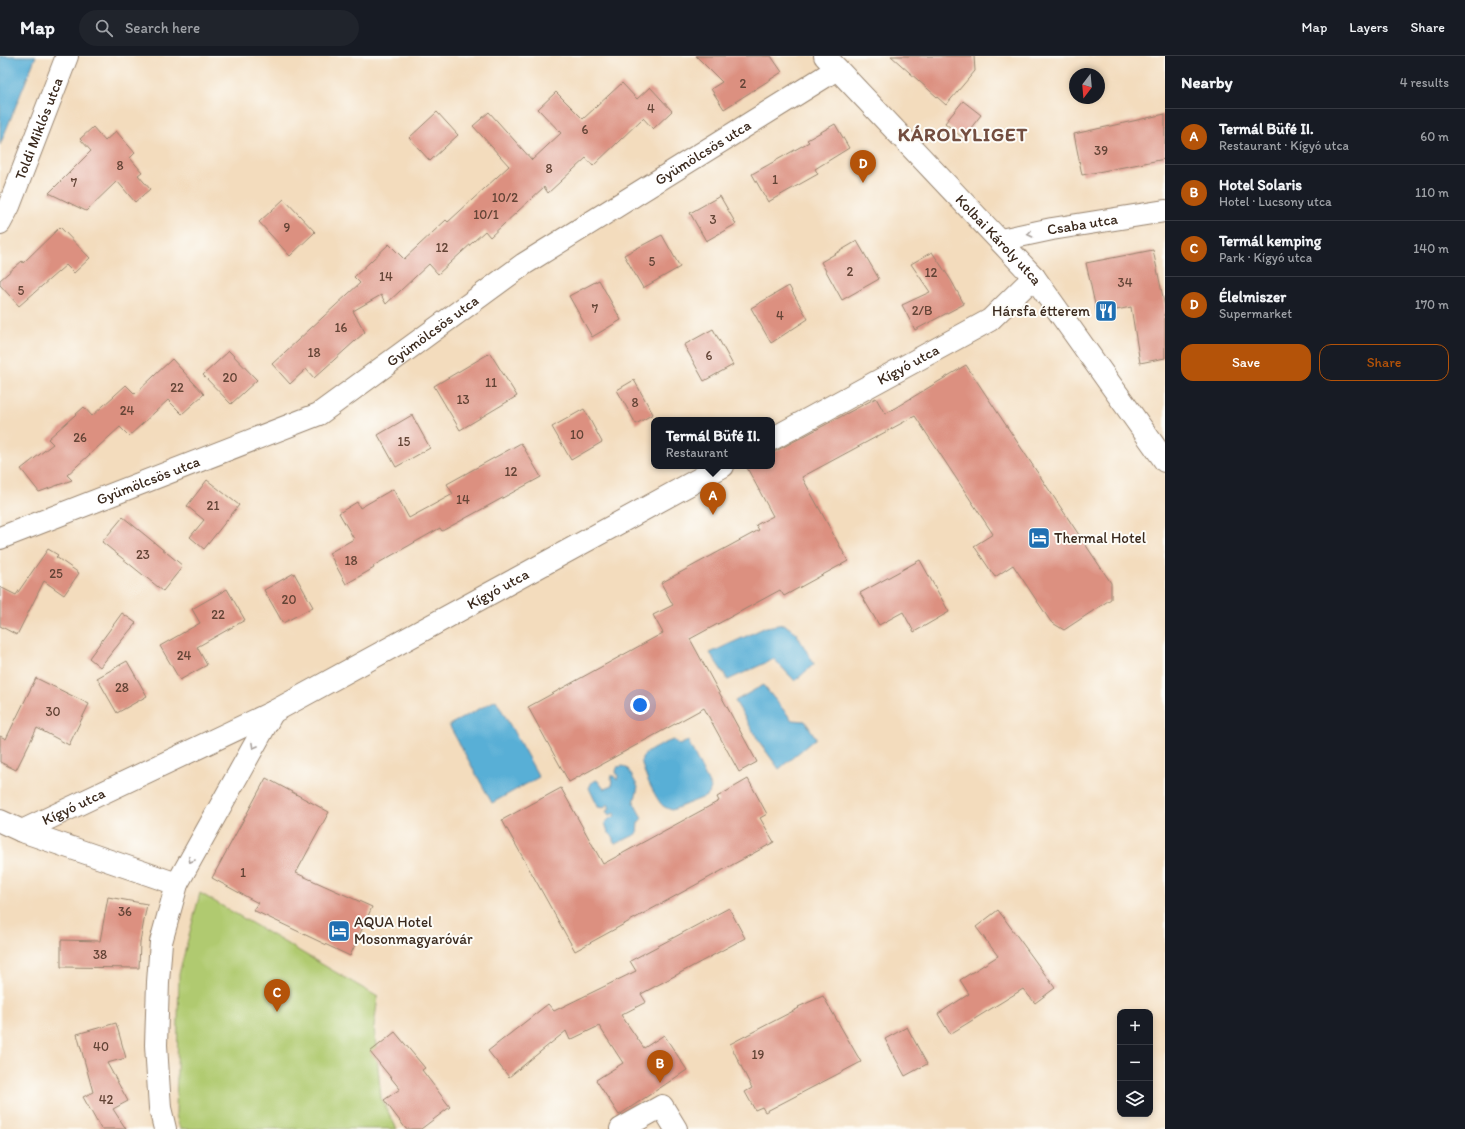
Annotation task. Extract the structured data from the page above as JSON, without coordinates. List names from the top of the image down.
{
  "streets": {
    "street": [
      "Toldi Miklós utca",
      "Gyümölcsös utca",
      "Csaba utca",
      "Kolbai Károly utca",
      "Kígyó utca"
    ]
  },
  "crossings": [
    ["Gyümölcsös utca", "Kolbai Károly utca"],
    ["Csaba utca", "Kolbai Károly utca"],
    ["Kolbai Károly utca", "Kígyó utca"]
  ],
  "one_way": ["Csaba utca"],
  "districts": ["KÁROLYLIGET"],
  "places": {
    "restaurant": ["Hársfa étterem"],
    "hotel": ["Thermal Hotel", "AQUA Hotel Mosonmagyaróvár"]
  },
  "house_numbers": [
    "2",
    "4",
    "6",
    "39",
    "8",
    "8",
    "1",
    "7",
    "10/2",
    "10/1",
    "3",
    "9",
    "12",
    "5",
    "2",
    "12",
    "14",
    "34",
    "5",
    "7",
    "2/B",
    "4",
    "16",
    "18",
    "6",
    "20",
    "11",
    "22",
    "13",
    "8",
    "24",
    "10",
    "26",
    "15",
    "12",
    "14",
    "21",
    "23",
    "18",
    "25",
    "20",
    "22",
    "24",
    "28",
    "30",
    "1",
    "36",
    "38",
    "40",
    "19",
    "42"
  ],
  "north": "bottom",
  "page": {
    "header": "Map",
    "search": "Search here",
    "nav": ["Map", "Layers", "Share"],
    "heading": ["Nearby", "4 results"],
    "list": [
      {
        "mark": "A",
        "name": "Termál Büfé II.",
        "note": "Restaurant · Kígyó utca",
        "value": "60 m"
      },
      {
        "mark": "B",
        "name": "Hotel Solaris",
        "note": "Hotel · Lucsony utca",
        "value": "110 m"
      },
      {
        "mark": "C",
        "name": "Termál kemping",
        "note": "Park · Kígyó utca",
        "value": "140 m"
      },
      {
        "mark": "D",
        "name": "Élelmiszer",
        "note": "Supermarket",
        "value": "170 m"
      }
    ],
    "pins": [
      "D",
      "A",
      "C",
      "B"
    ],
    "buttons": ["Save", "Share"],
    "popup": ["Termál Büfé II.", "Restaurant"],
    "map_buttons": ["+", "−"]
  }
}
